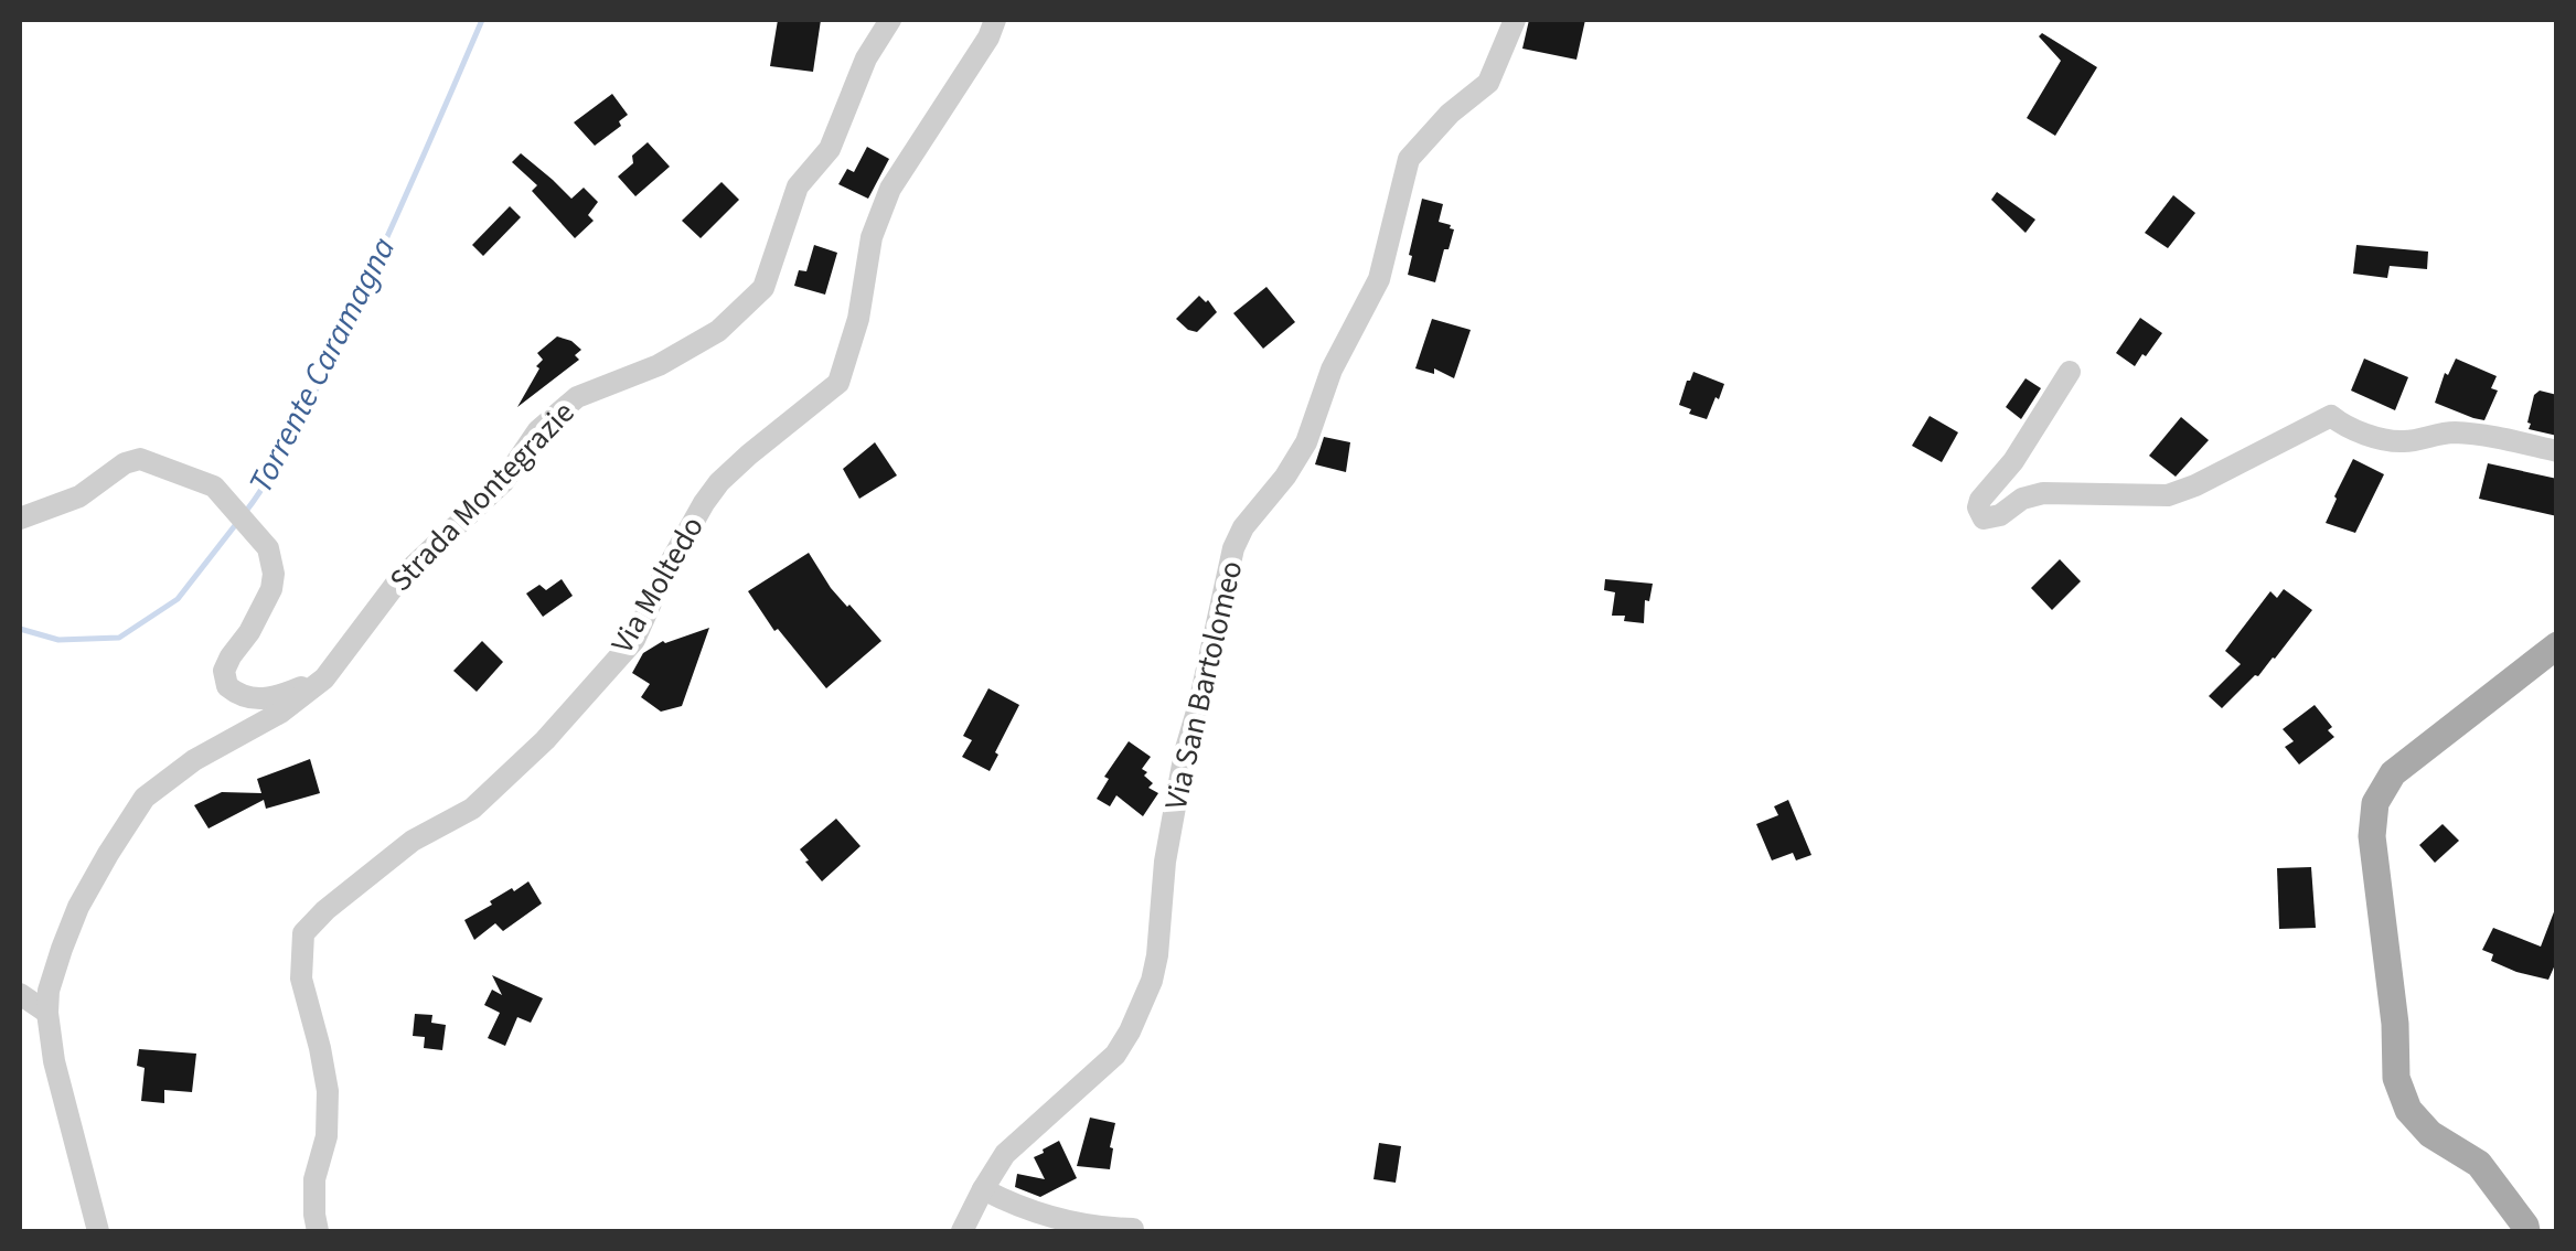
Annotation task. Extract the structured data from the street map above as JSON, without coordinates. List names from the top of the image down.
{
  "streets": {
    "street": ["Strada Montegrazie", "Via Moltedo", "Via San Bartolomeo"]
  },
  "water": ["Torrente Caramagna"]
}
